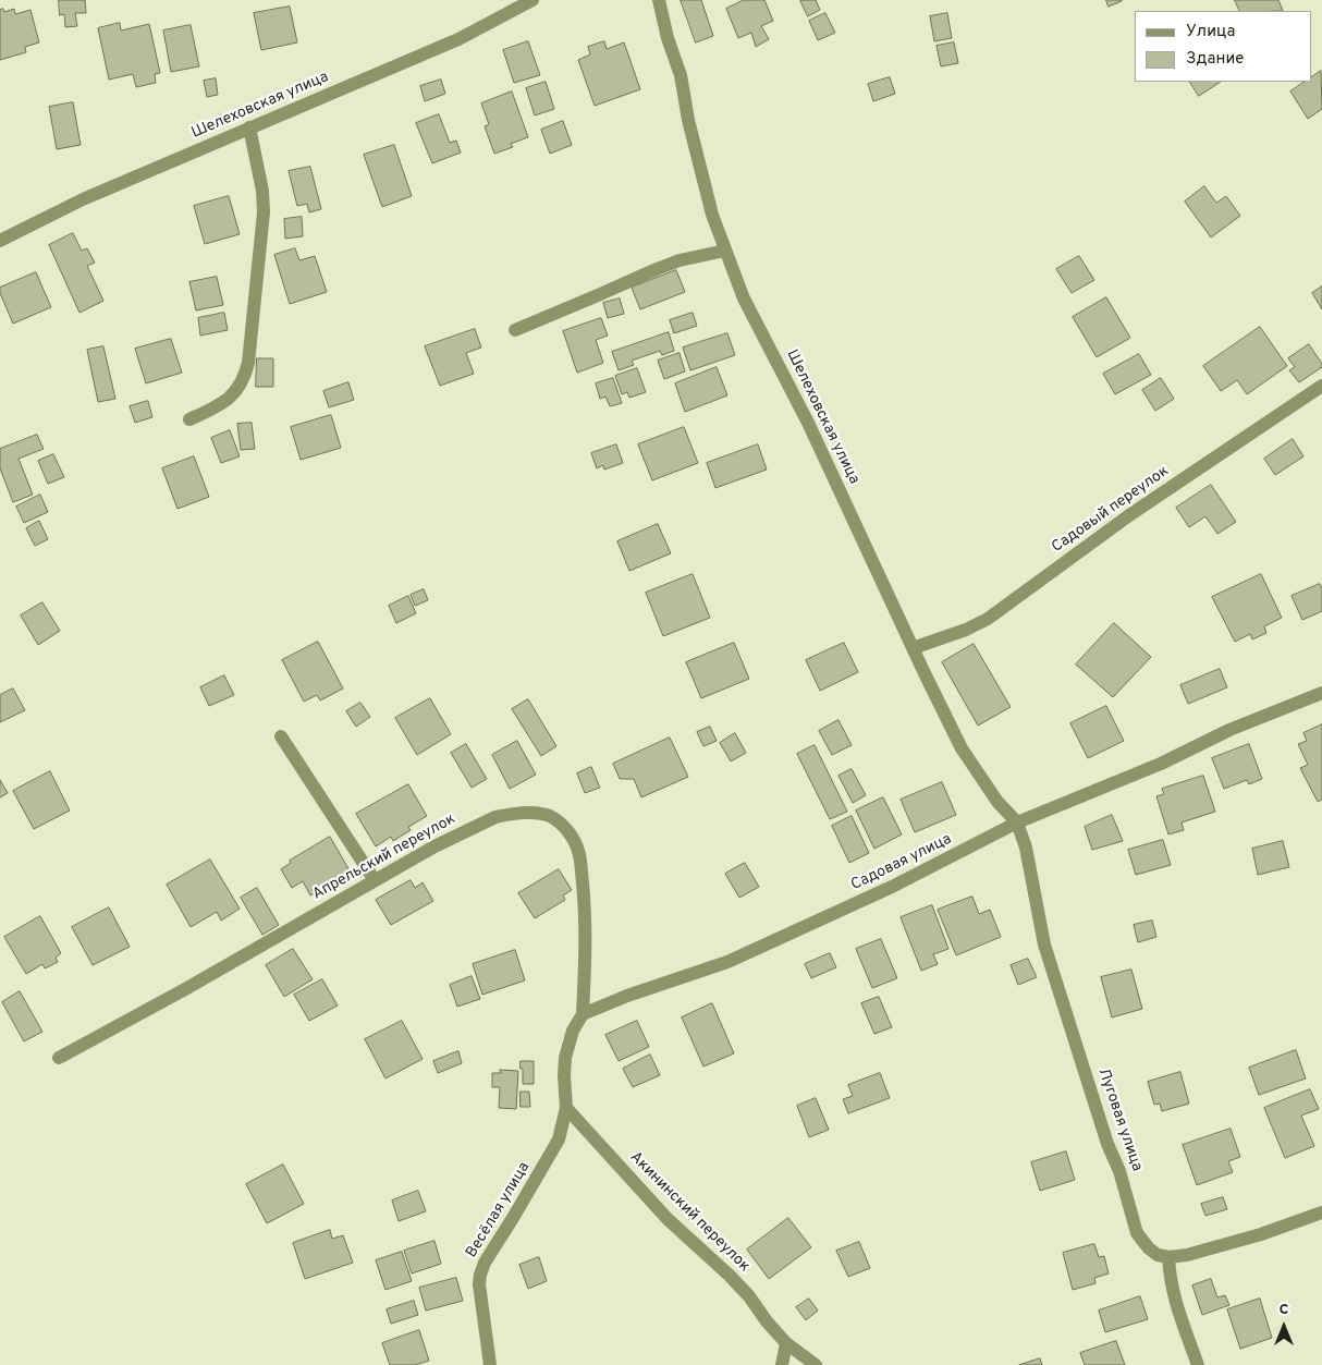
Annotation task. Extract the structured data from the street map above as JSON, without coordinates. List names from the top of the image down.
{
  "streets": {
    "street": [
      "Шелеховская улица",
      "Садовый переулок",
      "Апрельский переулок",
      "Садовая улица",
      "Луговая улица",
      "Весёлая улица",
      "Акининский переулок"
    ]
  },
  "crossings": [
    ["Шелеховская улица", "Садовый переулок"],
    ["Шелеховская улица", "Садовая улица"],
    ["Шелеховская улица", "Луговая улица"],
    ["Апрельский переулок", "Садовая улица"],
    ["Садовая улица", "Луговая улица"],
    ["Весёлая улица", "Акининский переулок"]
  ],
  "legend": ["Улица", "Здание"],
  "north": "top"
}
